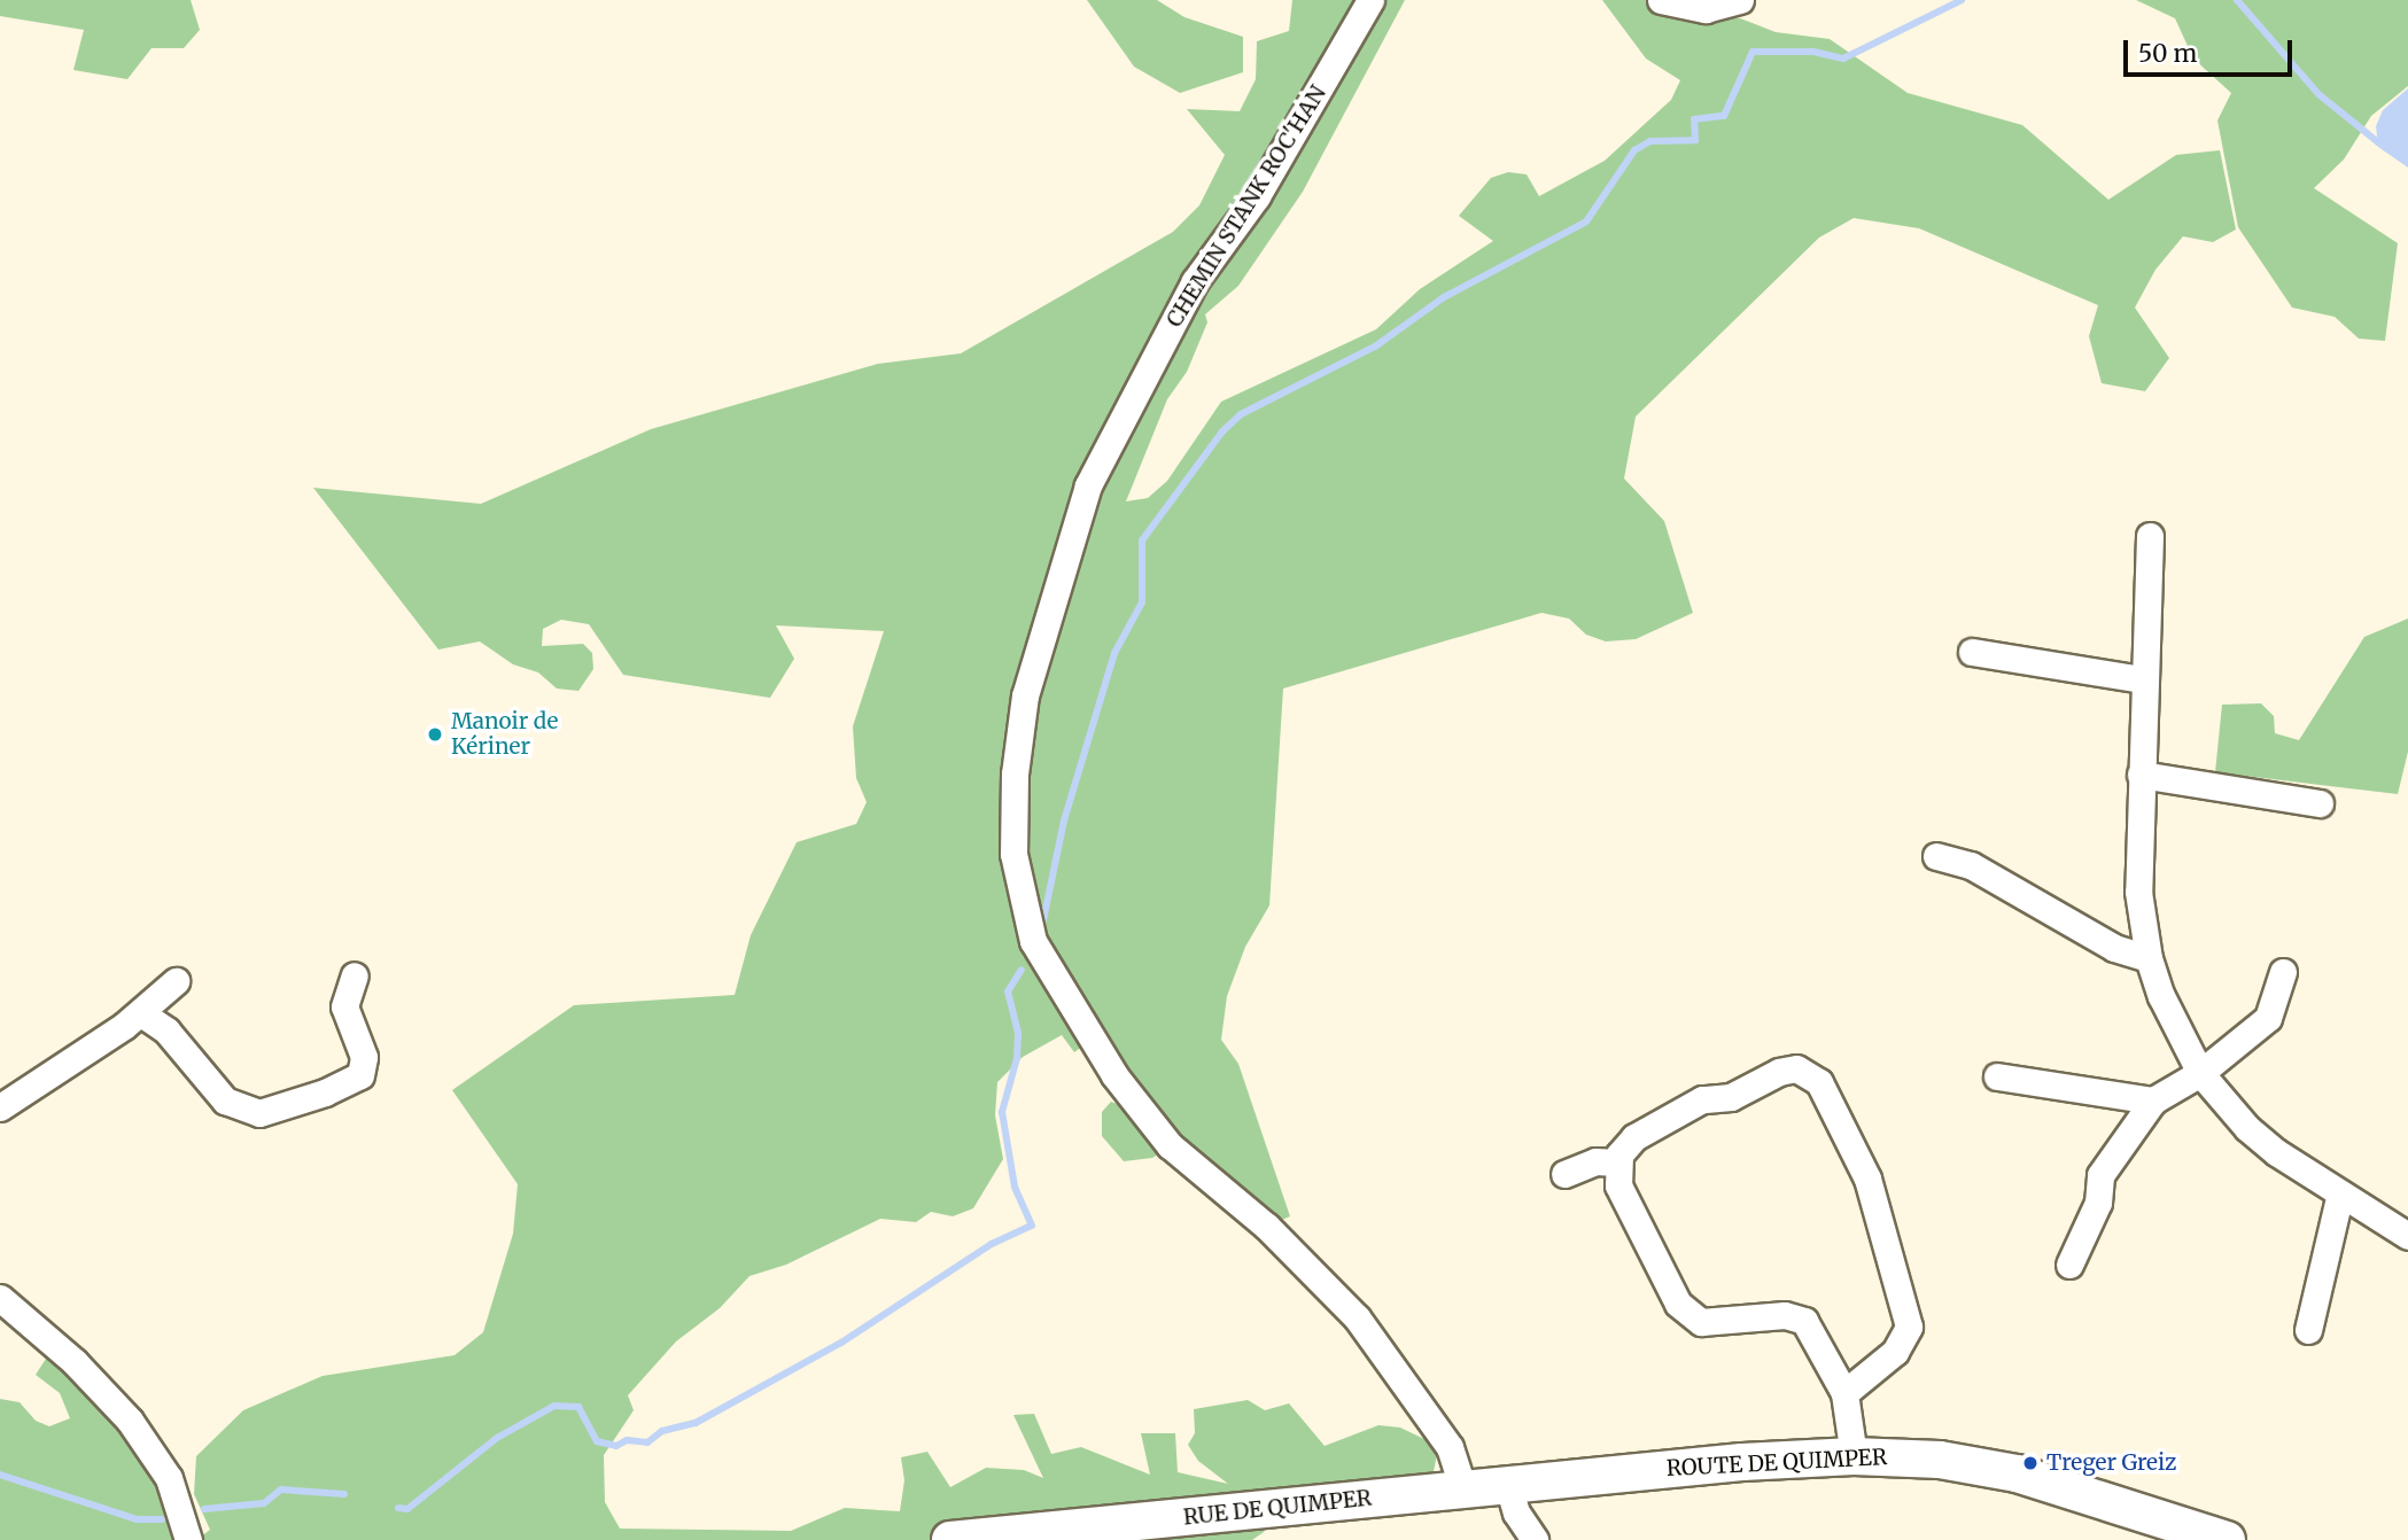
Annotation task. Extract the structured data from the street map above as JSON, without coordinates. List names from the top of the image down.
{
  "streets": {
    "main road": ["ROUTE DE QUIMPER", "RUE DE QUIMPER"],
    "street": ["CHEMIN STANK ROC'HAN"]
  },
  "crossings": [
    ["CHEMIN STANK ROC'HAN", "RUE DE QUIMPER"],
    ["ROUTE DE QUIMPER", "RUE DE QUIMPER"]
  ],
  "places": ["Manoir de Kériner", "Treger Greiz"],
  "scale_bar": "50 m"
}
